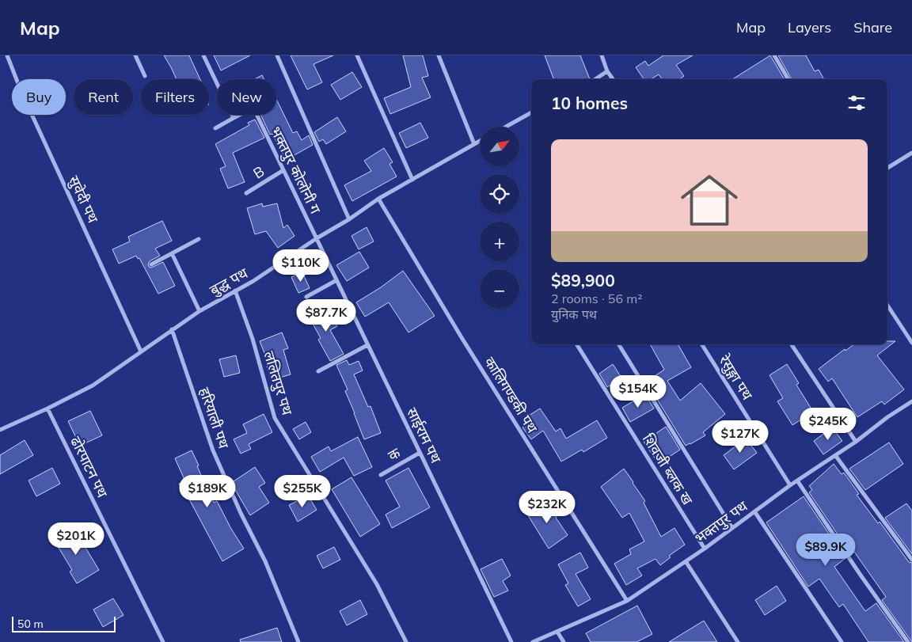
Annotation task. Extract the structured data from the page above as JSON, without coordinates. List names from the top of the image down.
{
  "streets": {
    "street": [
      "भक्तपुर कोलोनी ग",
      "B",
      "सुवेदी पथ",
      "बुद्ध पथ",
      "रेसुङ्गा पथ",
      "ललितपुर पथ",
      "कालिगण्डकी पथ",
      "हरियाली पथ",
      "साईराम पथ",
      "क",
      "ढोरपाटन पथ",
      "शिवजी ब्लक ख",
      "भक्तपुर पथ"
    ]
  },
  "crossings": [
    ["भक्तपुर कोलोनी ग", "B"],
    ["भक्तपुर कोलोनी ग", "बुद्ध पथ"],
    ["भक्तपुर कोलोनी ग", "साईराम पथ"],
    ["सुवेदी पथ", "बुद्ध पथ"],
    ["बुद्ध पथ", "ललितपुर पथ"],
    ["बुद्ध पथ", "कालिगण्डकी पथ"],
    ["बुद्ध पथ", "हरियाली पथ"],
    ["बुद्ध पथ", "साईराम पथ"],
    ["बुद्ध पथ", "ढोरपाटन पथ"],
    ["रेसुङ्गा पथ", "भक्तपुर पथ"],
    ["कालिगण्डकी पथ", "भक्तपुर पथ"],
    ["साईराम पथ", "क"],
    ["शिवजी ब्लक ख", "भक्तपुर पथ"]
  ],
  "scale_bar": "50 m",
  "north": "top right",
  "page": {
    "header": "Map",
    "nav": ["Map", "Layers", "Share"],
    "chip": [
      "Buy",
      "Rent",
      "Filters",
      "New"
    ],
    "heading": "10 homes",
    "map_buttons": ["+", "−"],
    "list": [
      {
        "name": "$89,900",
        "note": "2 rooms · 56 m² · युनिक पथ"
      }
    ],
    "price": [
      "$110K",
      "$87.7K",
      "$154K",
      "$245K",
      "$127K",
      "$189K",
      "$255K",
      "$232K",
      "$201K",
      "$89.9K"
    ],
    "scale": "50 m"
  }
}
